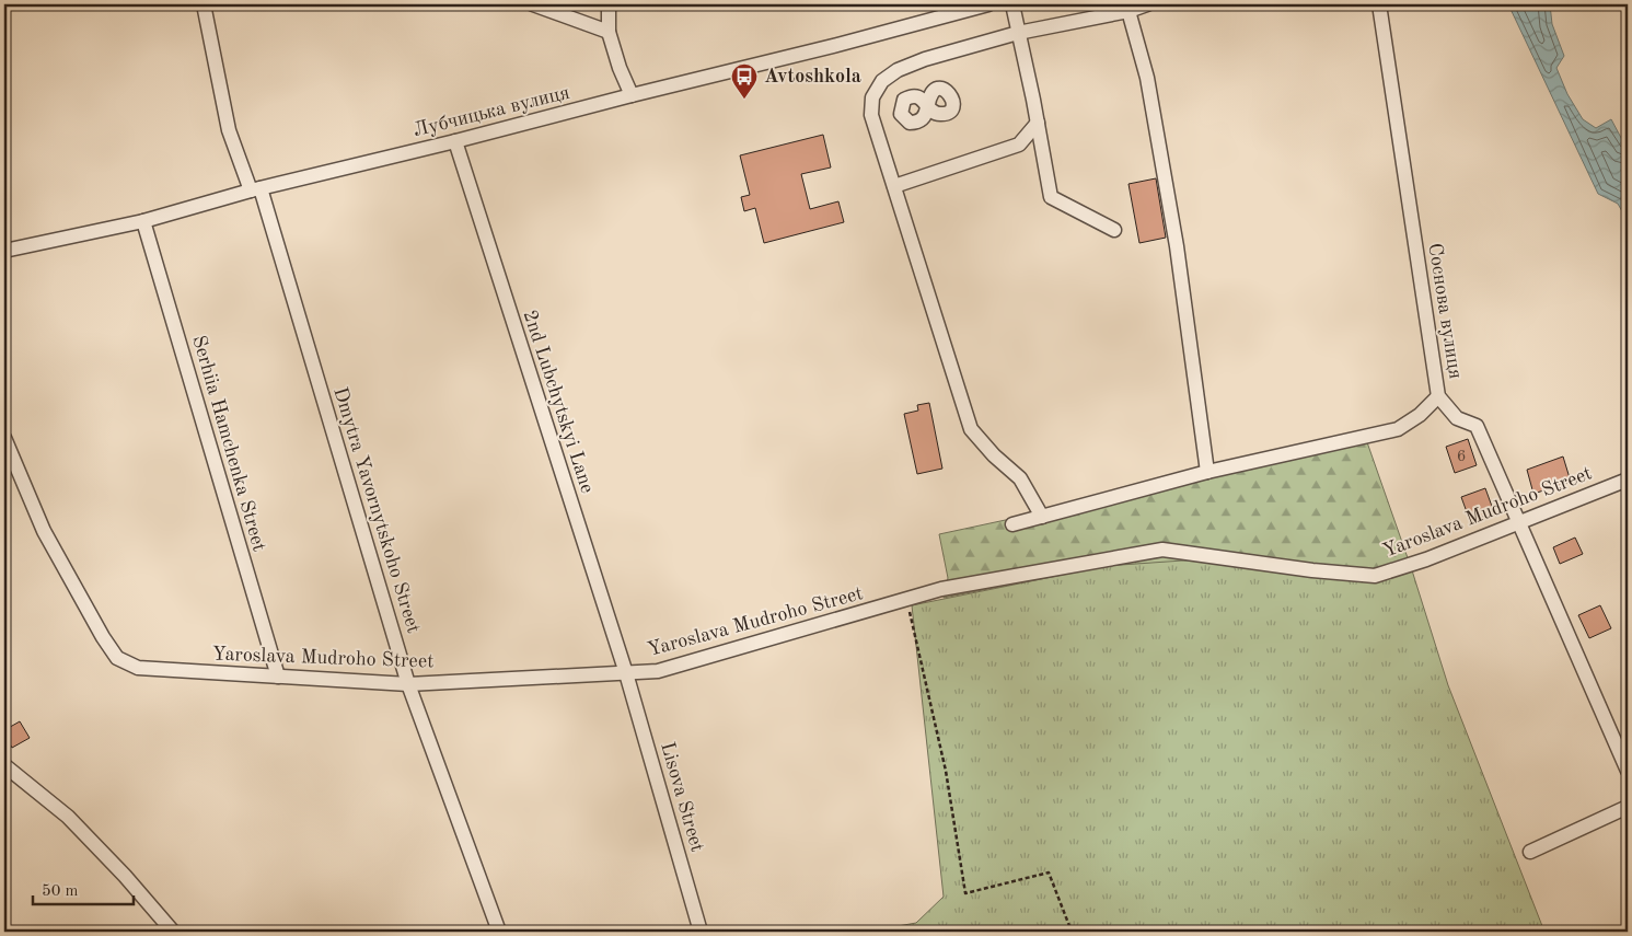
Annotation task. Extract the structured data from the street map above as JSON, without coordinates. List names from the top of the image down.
{
  "streets": {
    "street": [
      "Лубчицька вулиця",
      "Соснова вулиця",
      "2nd Lubchytskyi Lane",
      "Serhiia Hamchenka Street",
      "Dmytra Yavornytskoho Street",
      "Yaroslava Mudroho Street",
      "Lisova Street"
    ]
  },
  "crossings": [
    ["Лубчицька вулиця", "2nd Lubchytskyi Lane"],
    ["Лубчицька вулиця", "Serhiia Hamchenka Street"],
    ["Лубчицька вулиця", "Dmytra Yavornytskoho Street"],
    ["Соснова вулиця", "Yaroslava Mudroho Street"],
    ["2nd Lubchytskyi Lane", "Yaroslava Mudroho Street"],
    ["2nd Lubchytskyi Lane", "Lisova Street"],
    ["Serhiia Hamchenka Street", "Yaroslava Mudroho Street"],
    ["Dmytra Yavornytskoho Street", "Yaroslava Mudroho Street"],
    ["Yaroslava Mudroho Street", "Lisova Street"]
  ],
  "places": {
    "bus stop": ["Avtoshkola"]
  },
  "house_numbers": ["6"],
  "scale_bar": "50 m"
}
